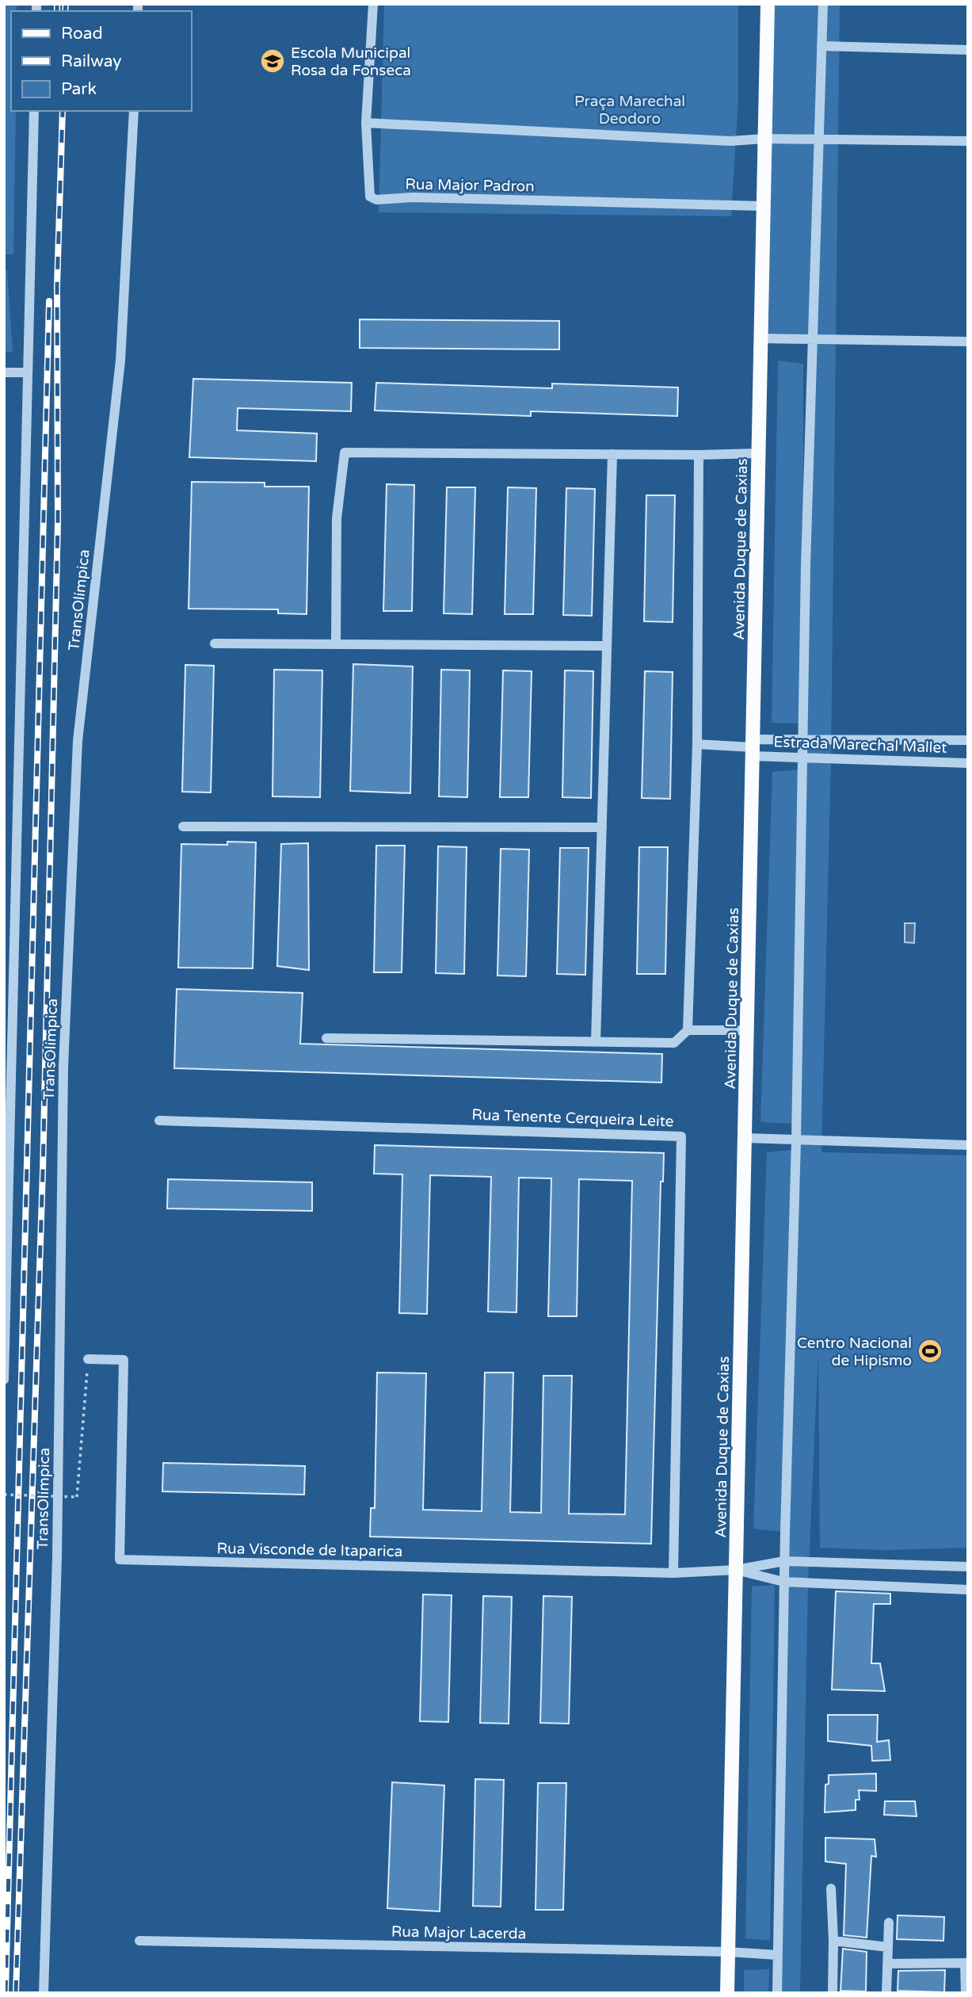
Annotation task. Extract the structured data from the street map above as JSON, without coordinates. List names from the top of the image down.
{
  "streets": {
    "main road": ["Avenida Duque de Caxias"],
    "street": [
      "Rua Major Padron",
      "TransOlímpica",
      "Estrada Marechal Mallet",
      "Rua Tenente Cerqueira Leite",
      "Rua Visconde de Itaparica",
      "Rua Major Lacerda"
    ]
  },
  "crossings": [
    ["Rua Major Padron", "Avenida Duque de Caxias"],
    ["Avenida Duque de Caxias", "Estrada Marechal Mallet"],
    ["Avenida Duque de Caxias", "Rua Visconde de Itaparica"],
    ["Avenida Duque de Caxias", "Rua Major Lacerda"],
    ["Rua Tenente Cerqueira Leite", "Rua Visconde de Itaparica"]
  ],
  "parks": ["Praça Marechal Deodoro"],
  "places": {
    "school or university": ["Escola Municipal Rosa da Fonseca"],
    "sports": ["Centro Nacional de Hipismo"]
  },
  "legend": ["Road", "Railway", "Park"]
}
